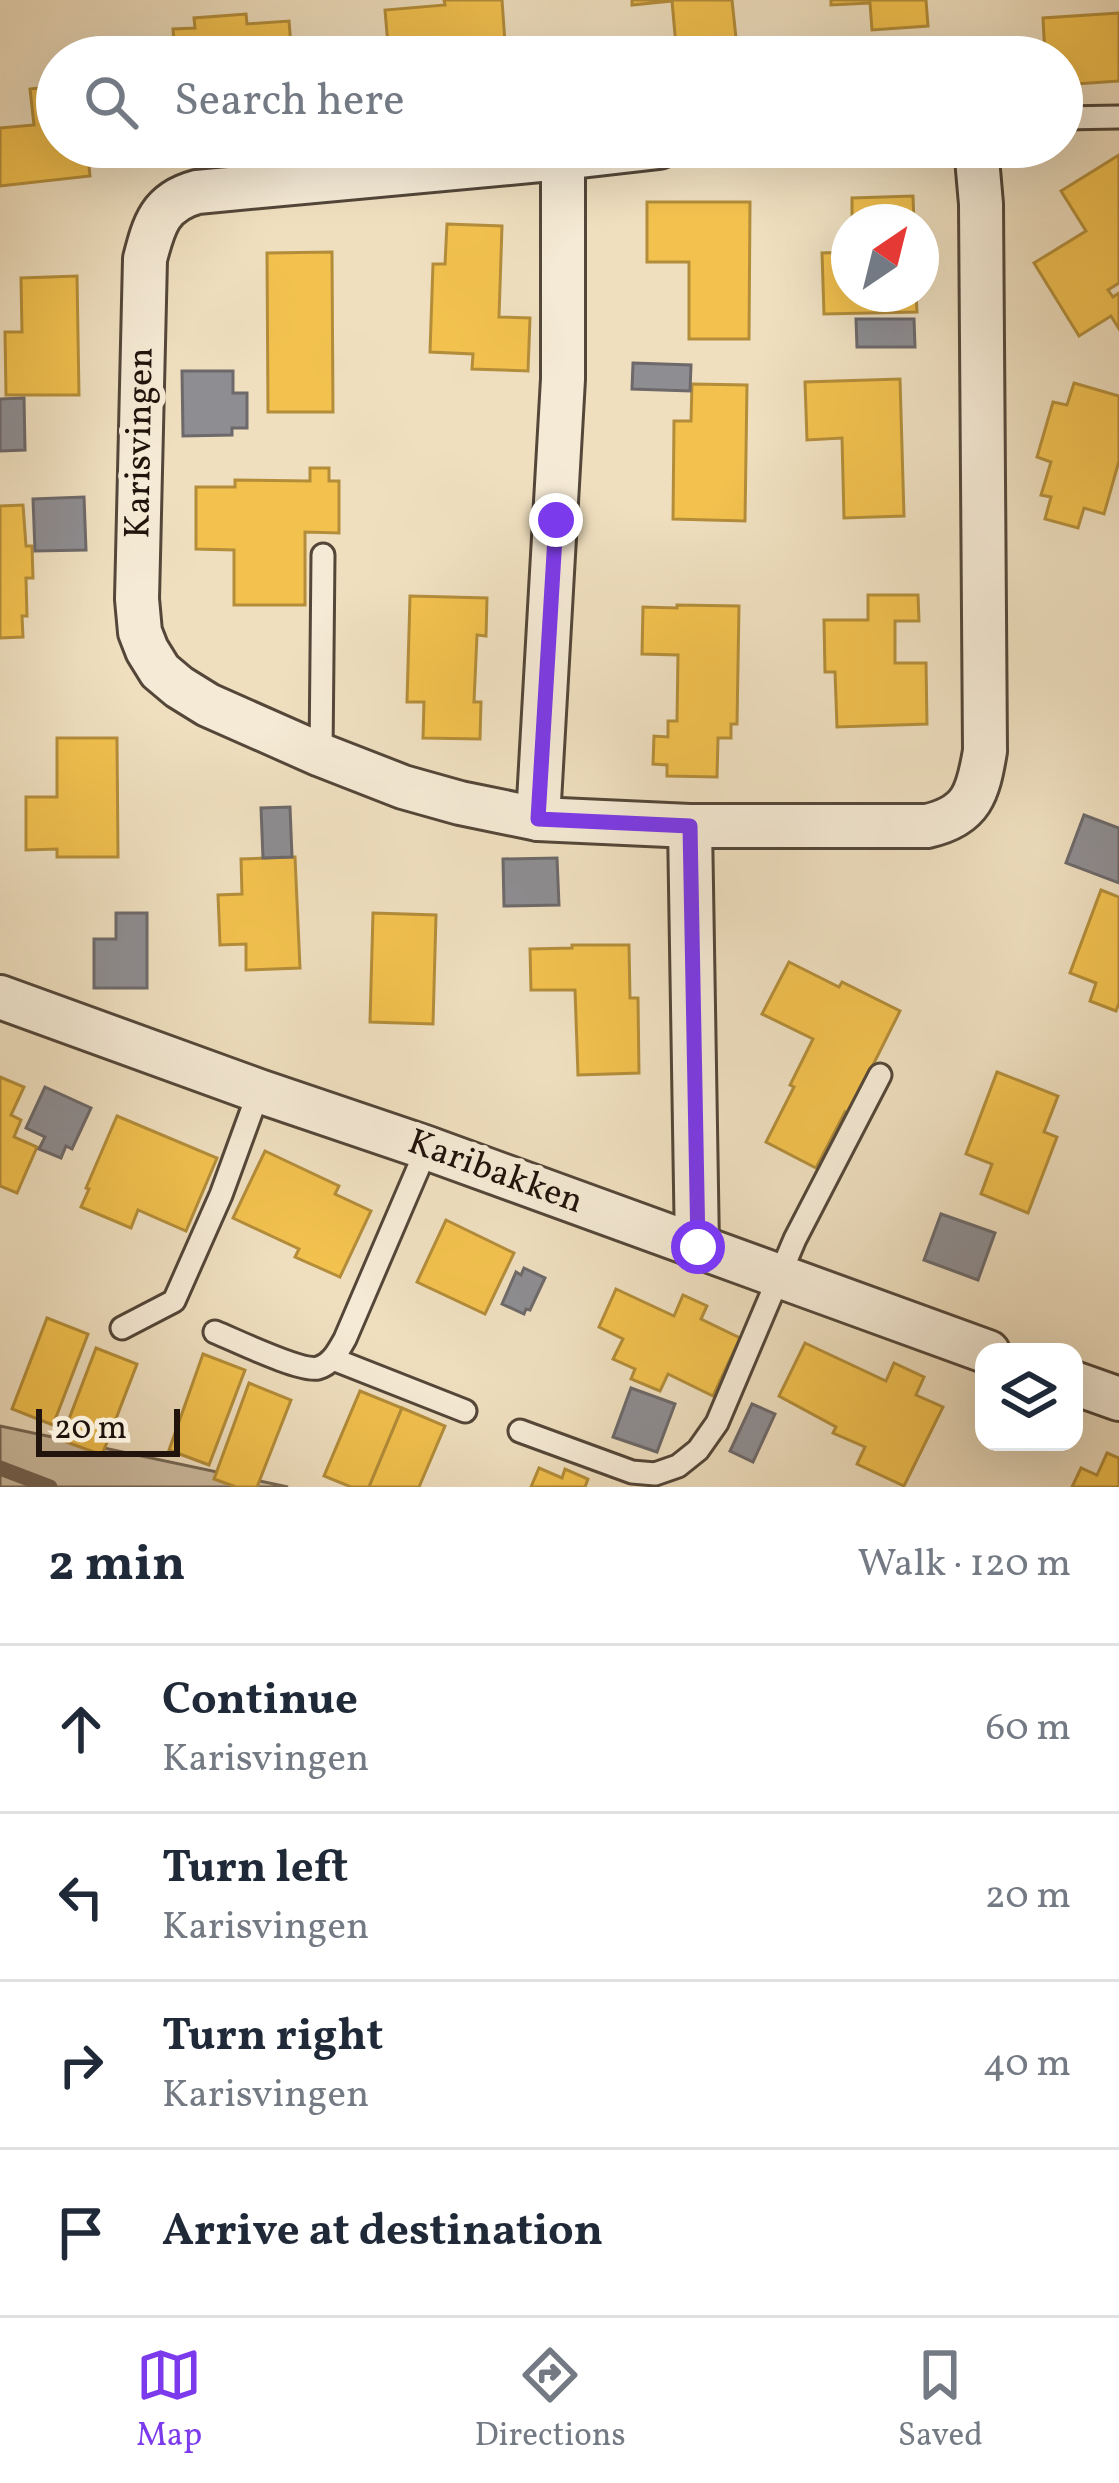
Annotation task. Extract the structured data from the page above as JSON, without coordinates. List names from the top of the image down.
{
  "streets": {
    "street": ["Karisvingen", "Karibakken"]
  },
  "scale_bar": "20 m",
  "north": "top right",
  "page": {
    "search": "Search here",
    "scale": "20 m",
    "heading": ["2 min", "Walk · 120 m"],
    "list": [
      ["Continue", "Karisvingen", "60 m"],
      ["Turn left", "Karisvingen", "20 m"],
      ["Turn right", "Karisvingen", "40 m"],
      "Arrive at destination"
    ],
    "nav": ["Map", "Directions", "Saved"]
  }
}
